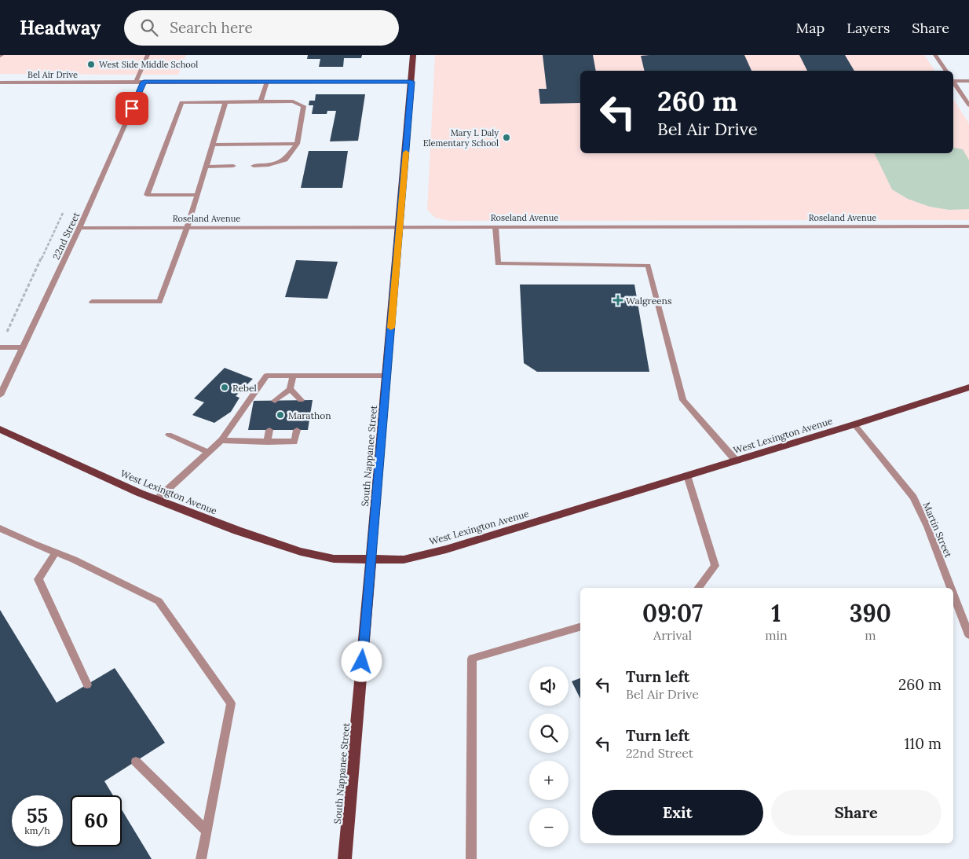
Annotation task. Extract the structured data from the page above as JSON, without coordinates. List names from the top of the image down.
{
  "streets": {
    "main road": ["West Lexington Avenue", "South Nappanee Street"],
    "street": [
      "Bel Air Drive",
      "Roseland Avenue",
      "22nd Street",
      "Martin Street"
    ]
  },
  "crossings": [
    ["Bel Air Drive", "22nd Street"],
    ["Bel Air Drive", "South Nappanee Street"],
    ["Roseland Avenue", "22nd Street"],
    ["Roseland Avenue", "South Nappanee Street"],
    ["West Lexington Avenue", "South Nappanee Street"],
    ["West Lexington Avenue", "Martin Street"]
  ],
  "places": {
    "other": [
      "West Side Middle School",
      "Mary L Daly Elementary School",
      "Rebel",
      "Marathon"
    ],
    "health": ["Walgreens"]
  },
  "page": {
    "header": "Headway",
    "search": "Search here",
    "nav": ["Map", "Layers", "Share"],
    "turn": ["260 m", "Bel Air Drive"],
    "eta": [
      "09:07",
      "Arrival",
      "1",
      "min",
      "390",
      "m"
    ],
    "list": [
      {
        "name": "Turn left",
        "note": "Bel Air Drive",
        "value": "260 m"
      },
      {
        "name": "Turn left",
        "note": "22nd Street",
        "value": "110 m"
      }
    ],
    "map_buttons": ["+", "−"],
    "buttons": ["Exit", "Share"],
    "speed": "55 km/h",
    "limit": "60"
  }
}
